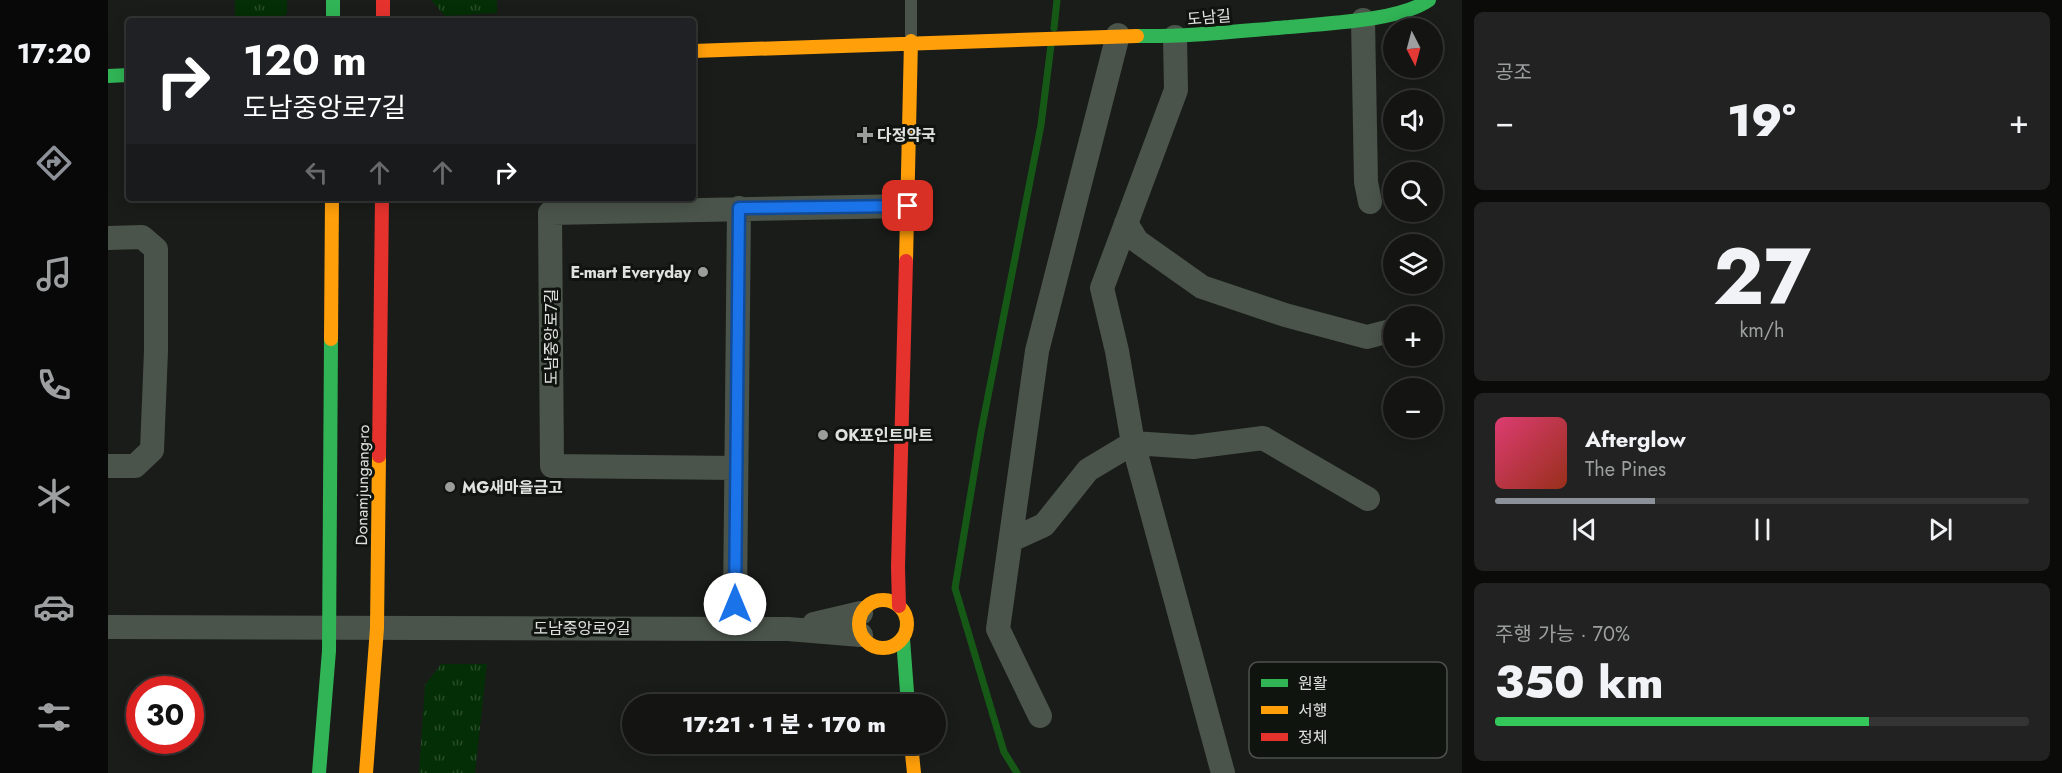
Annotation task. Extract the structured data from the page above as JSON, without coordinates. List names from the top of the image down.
{
  "streets": {
    "street": [
      "도남길",
      "도남중앙로7길",
      "Donamjungang-ro",
      "도남중앙로9길"
    ]
  },
  "crossings": [
    ["Donamjungang-ro", "도남중앙로9길"]
  ],
  "places": {
    "health": ["다정약국"],
    "other": ["E-mart Everyday", "OK포인트마트", "MG새마을금고"]
  },
  "legend": ["원활", "서행", "정체"],
  "north": "bottom",
  "page": {
    "tabs": "17:20",
    "tile": [
      "공조",
      ["27", "km/h"],
      ["주행 가능 · 70%", "350 km"]
    ],
    "map_buttons": ["+", "−"],
    "turn": ["120 m", "도남중앙로7길"],
    "heat": ["−", "19°", "+"],
    "song": ["Afterglow", "The Pines"],
    "limit": "30",
    "trip": "17:21 · 1 분 · 170 m"
  }
}
